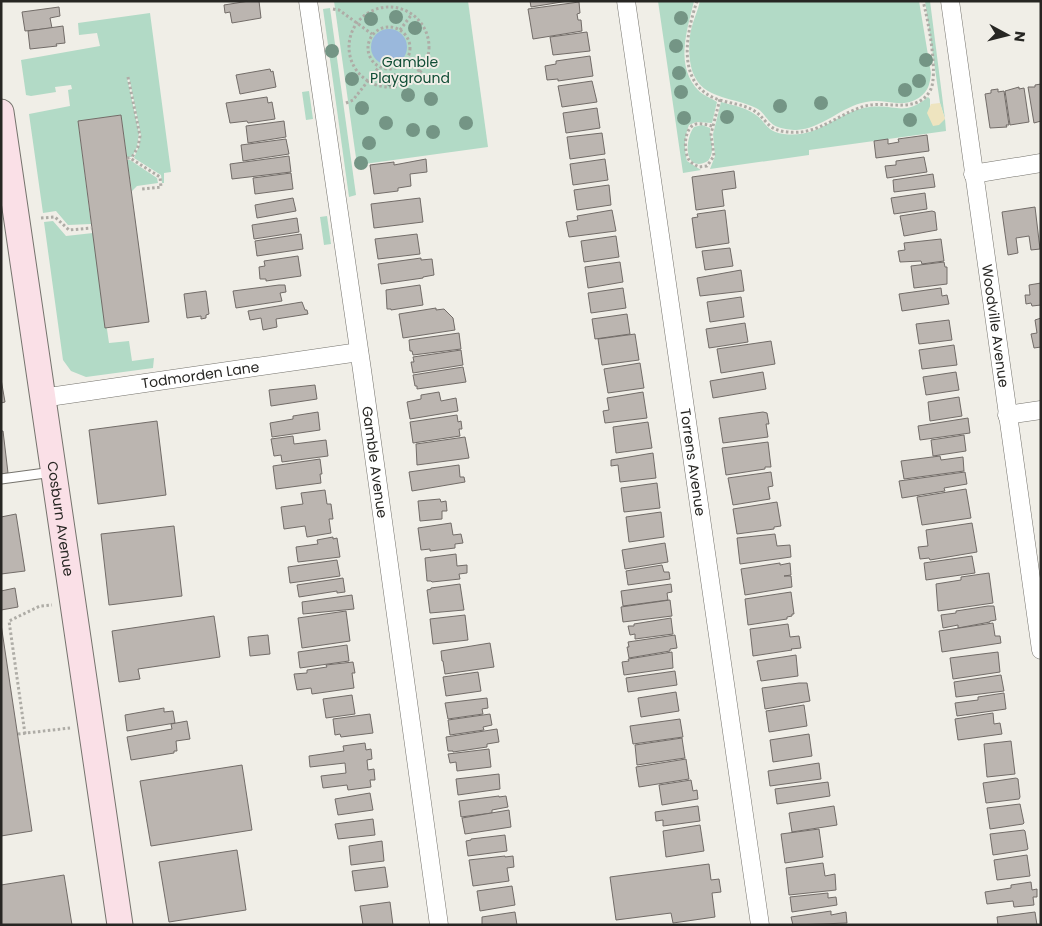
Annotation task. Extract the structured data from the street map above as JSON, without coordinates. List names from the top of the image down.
{
  "streets": {
    "street": [
      "Woodville Avenue",
      "Todmorden Lane",
      "Gamble Avenue",
      "Torrens Avenue",
      "Cosburn Avenue"
    ]
  },
  "crossings": [
    ["Todmorden Lane", "Gamble Avenue"],
    ["Todmorden Lane", "Cosburn Avenue"]
  ],
  "parks": ["Gamble Playground"],
  "north": "right"
}
